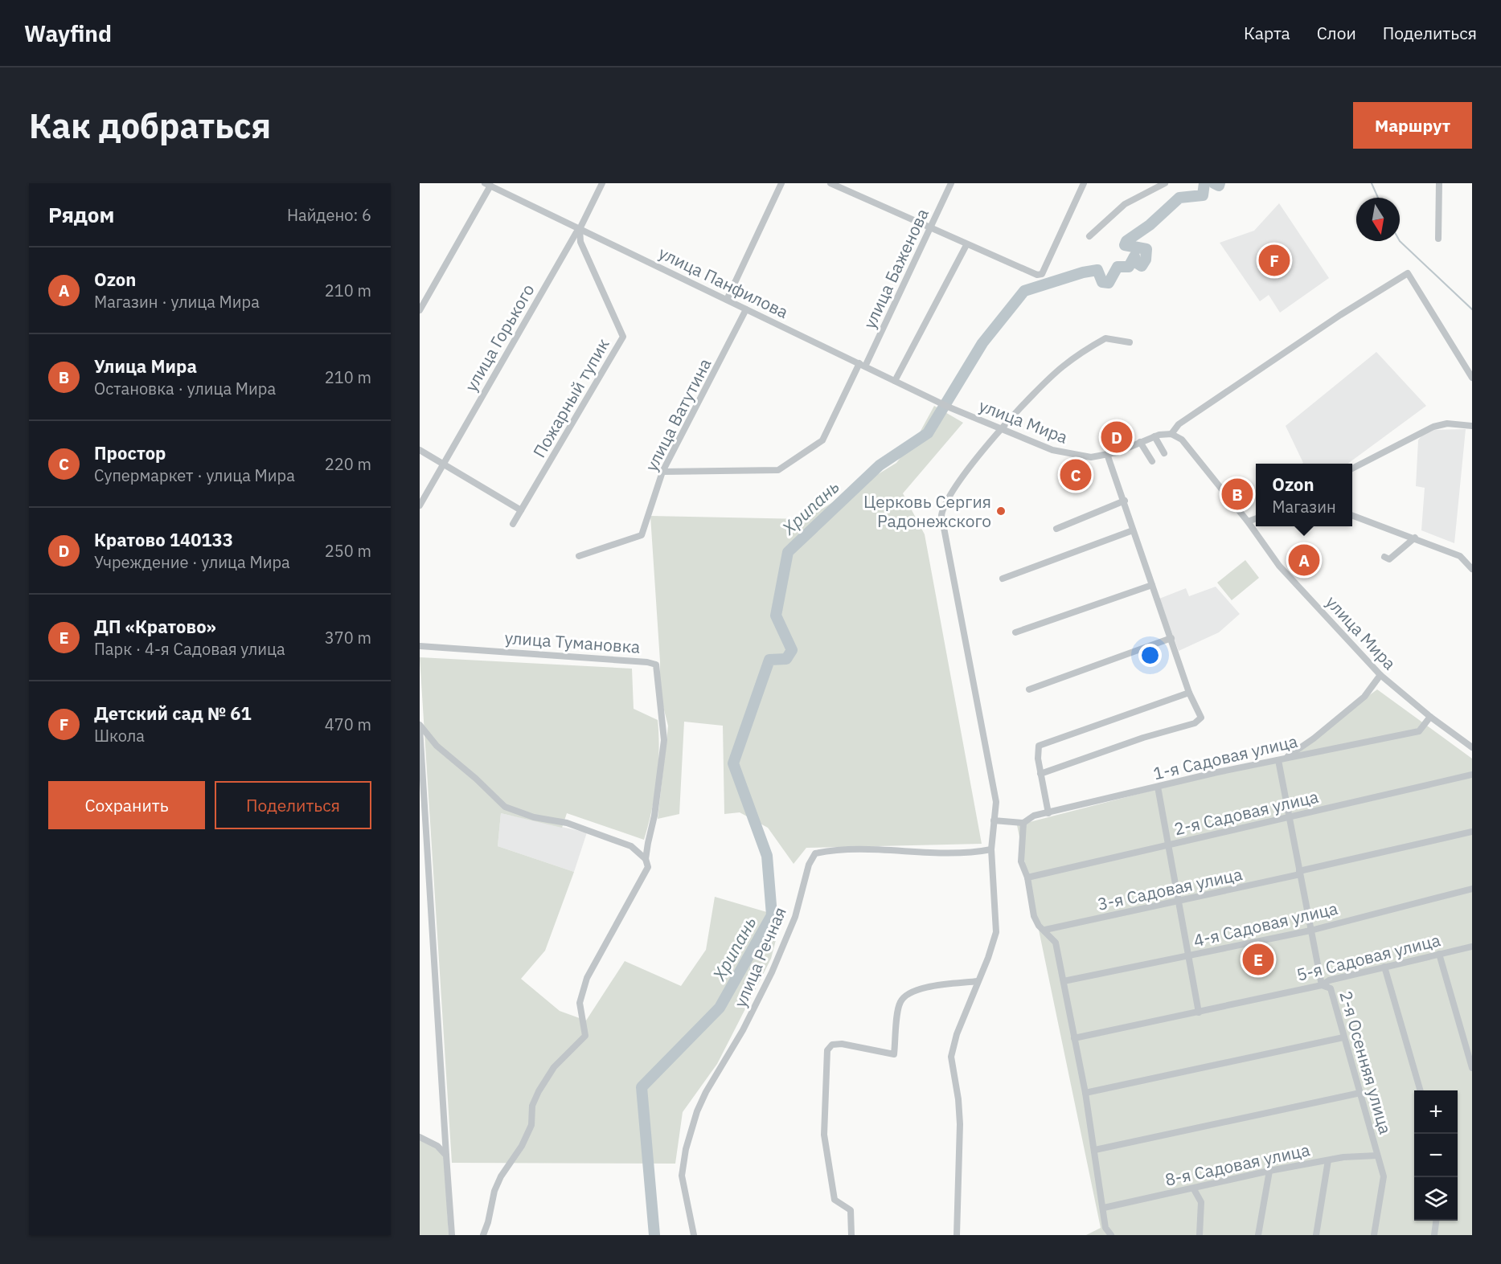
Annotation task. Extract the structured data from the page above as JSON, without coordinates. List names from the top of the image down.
{
  "streets": {
    "street": [
      "улица Баженова",
      "улица Панфилова",
      "улица Горького",
      "Пожарный тупик",
      "улица Ватутина",
      "улица Мира",
      "улица Тумановка",
      "1-я Садовая улица",
      "2-я Садовая улица",
      "3-я Садовая улица",
      "4-я Садовая улица",
      "улица Речная",
      "5-я Садовая улица",
      "2-я Осенняя улица",
      "8-я Садовая улица"
    ]
  },
  "crossings": [
    ["улица Баженова", "улица Панфилова"],
    ["улица Баженова", "улица Ватутина"],
    ["улица Панфилова", "улица Горького"],
    ["улица Панфилова", "Пожарный тупик"],
    ["улица Панфилова", "улица Ватутина"],
    ["улица Панфилова", "улица Мира"],
    ["улица Горького", "Пожарный тупик"],
    ["улица Мира", "1-я Садовая улица"],
    ["1-я Садовая улица", "2-я Осенняя улица"],
    ["2-я Садовая улица", "2-я Осенняя улица"],
    ["3-я Садовая улица", "2-я Осенняя улица"],
    ["4-я Садовая улица", "2-я Осенняя улица"],
    ["5-я Садовая улица", "2-я Осенняя улица"],
    ["2-я Осенняя улица", "8-я Садовая улица"]
  ],
  "water": ["Хрипань"],
  "places": ["Церковь Сергия Радонежского"],
  "north": "bottom",
  "page": {
    "header": "Wayfind",
    "nav": ["Карта", "Слои", "Поделиться"],
    "buttons": [
      "Маршрут",
      ["Сохранить", "Поделиться"]
    ],
    "title": "Как добраться",
    "heading": ["Рядом", "Найдено: 6"],
    "pins": [
      "F",
      "D",
      "C",
      "B",
      "A",
      "E"
    ],
    "list": [
      {
        "mark": "A",
        "name": "Ozon",
        "note": "Магазин · улица Мира",
        "value": "210 m"
      },
      {
        "mark": "B",
        "name": "Улица Мира",
        "note": "Остановка · улица Мира",
        "value": "210 m"
      },
      {
        "mark": "C",
        "name": "Простор",
        "note": "Супермаркет · улица Мира",
        "value": "220 m"
      },
      {
        "mark": "D",
        "name": "Кратово 140133",
        "note": "Учреждение · улица Мира",
        "value": "250 m"
      },
      {
        "mark": "E",
        "name": "ДП «Кратово»",
        "note": "Парк · 4-я Садовая улица",
        "value": "370 m"
      },
      {
        "mark": "F",
        "name": "Детский сад № 61",
        "note": "Школа",
        "value": "470 m"
      }
    ],
    "popup": ["Ozon", "Магазин"],
    "map_buttons": ["+", "−"]
  }
}
